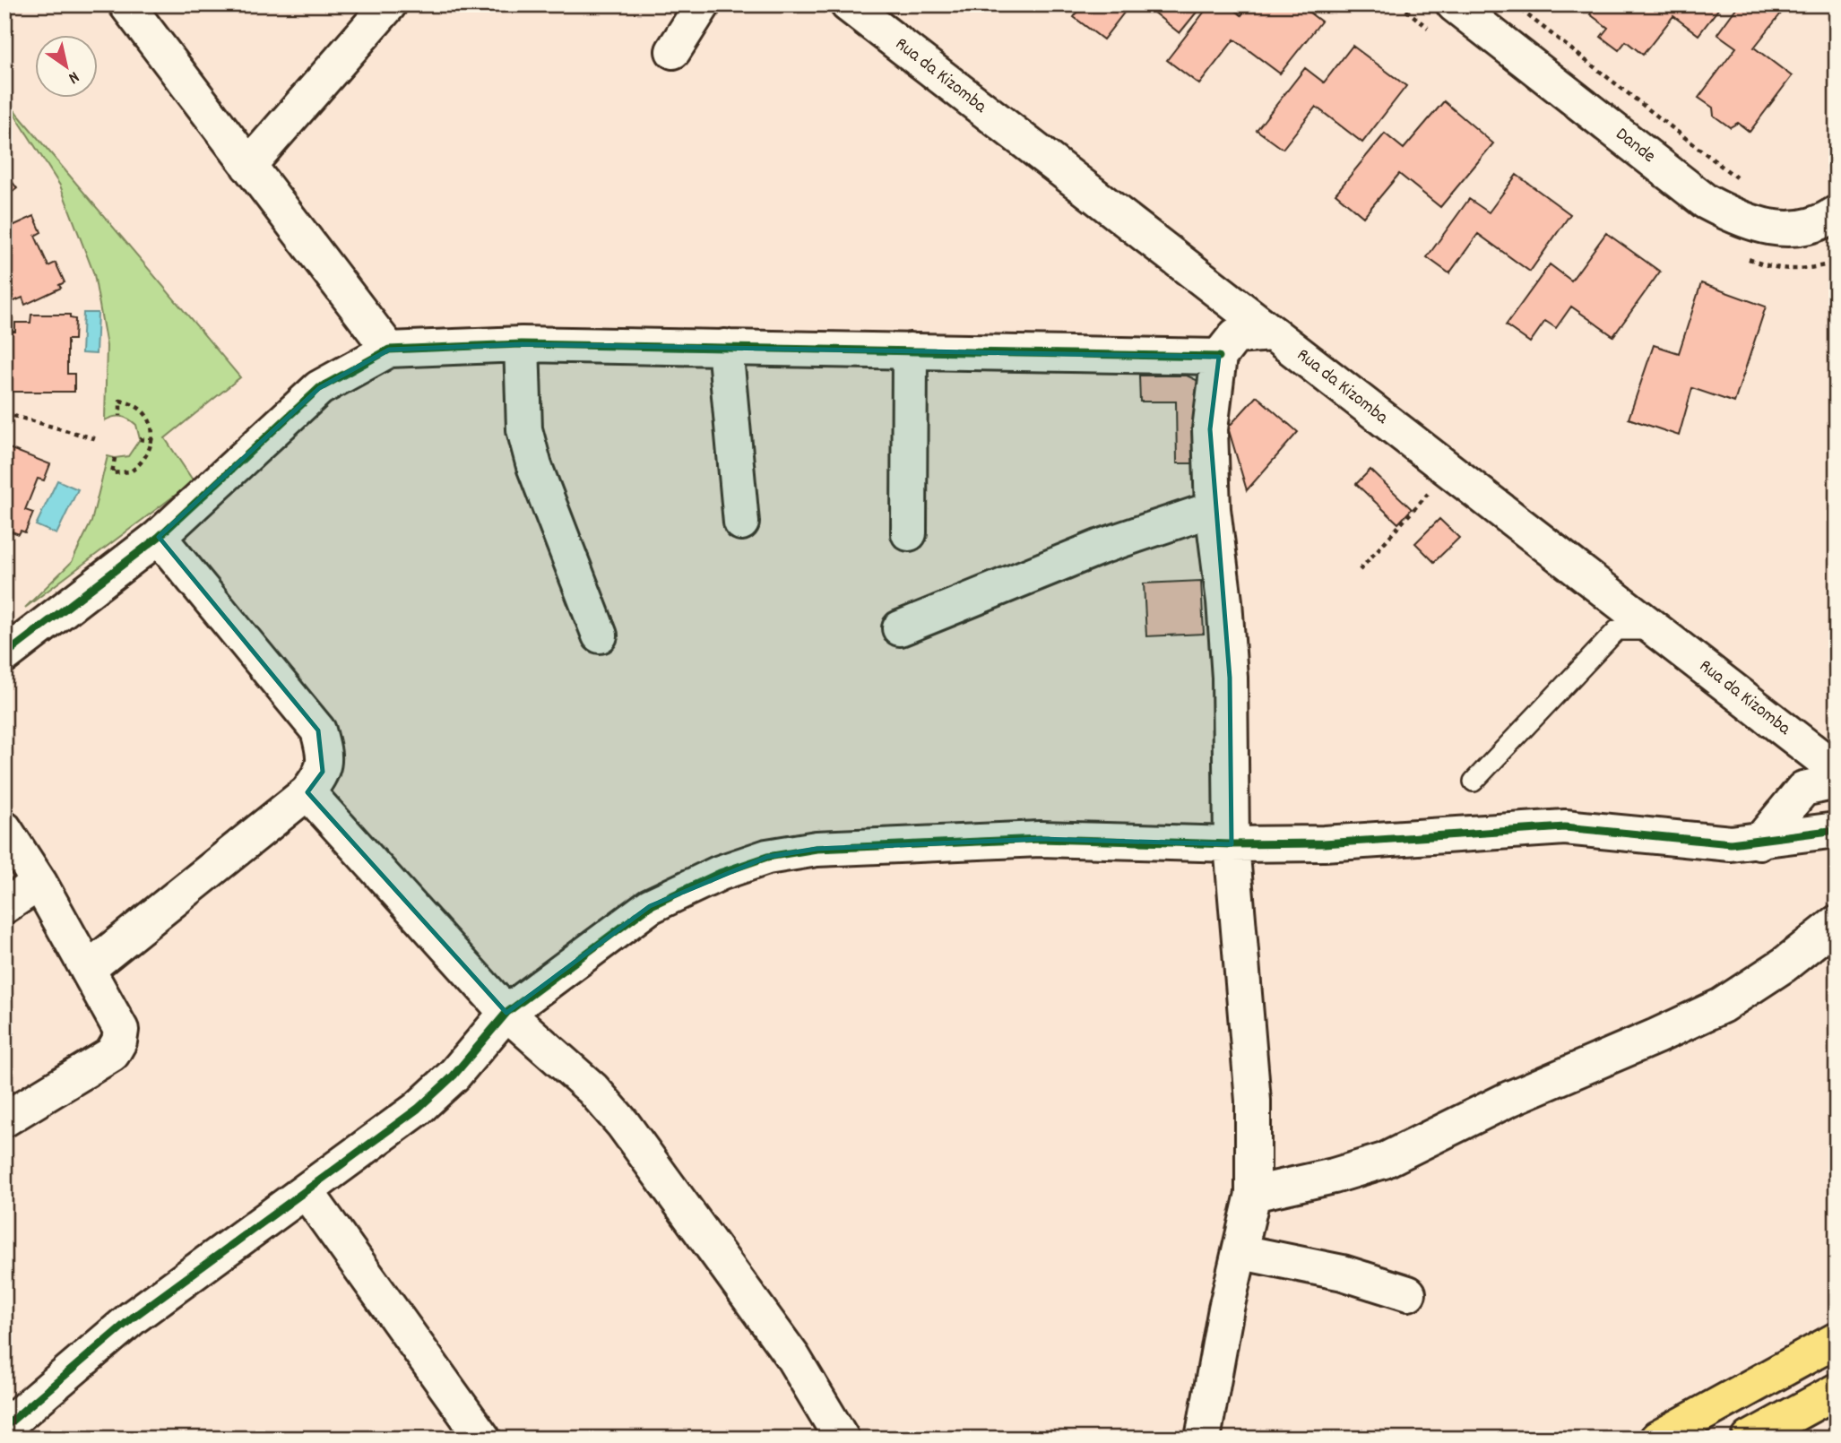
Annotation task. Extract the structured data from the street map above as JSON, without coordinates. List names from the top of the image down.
{
  "streets": {
    "street": ["Rua da Kizomba", "Dande"]
  },
  "north": "bottom right"
}
